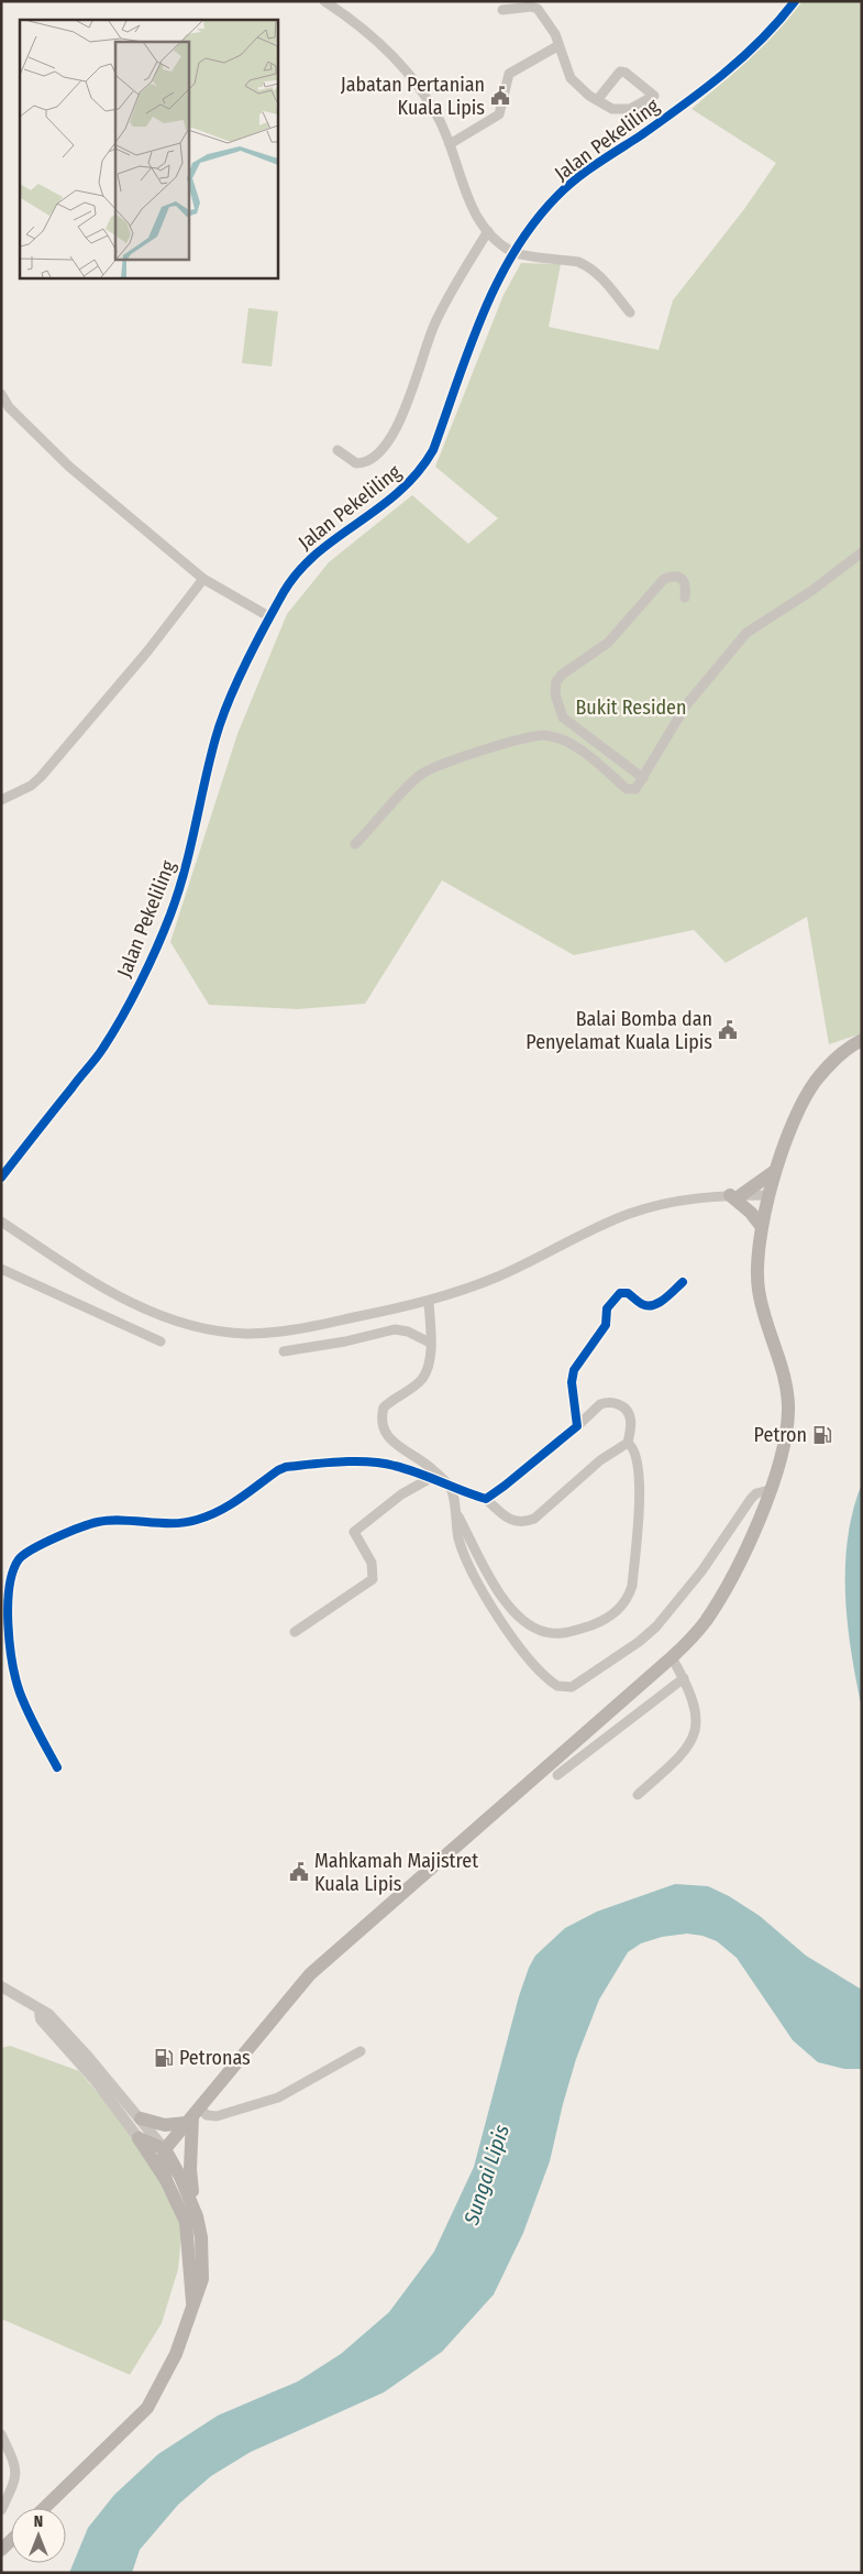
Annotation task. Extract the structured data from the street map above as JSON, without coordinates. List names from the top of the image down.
{
  "streets": {
    "street": ["Jalan Pekeliling"]
  },
  "water": ["Sungai Lipis"],
  "parks": ["Bukit Residen"],
  "places": {
    "public building": ["Jabatan Pertanian Kuala Lipis", "Balai Bomba dan Penyelamat Kuala Lipis", "Mahkamah Majistret Kuala Lipis"],
    "fuel station": ["Petron", "Petronas"]
  },
  "north": "top"
}
